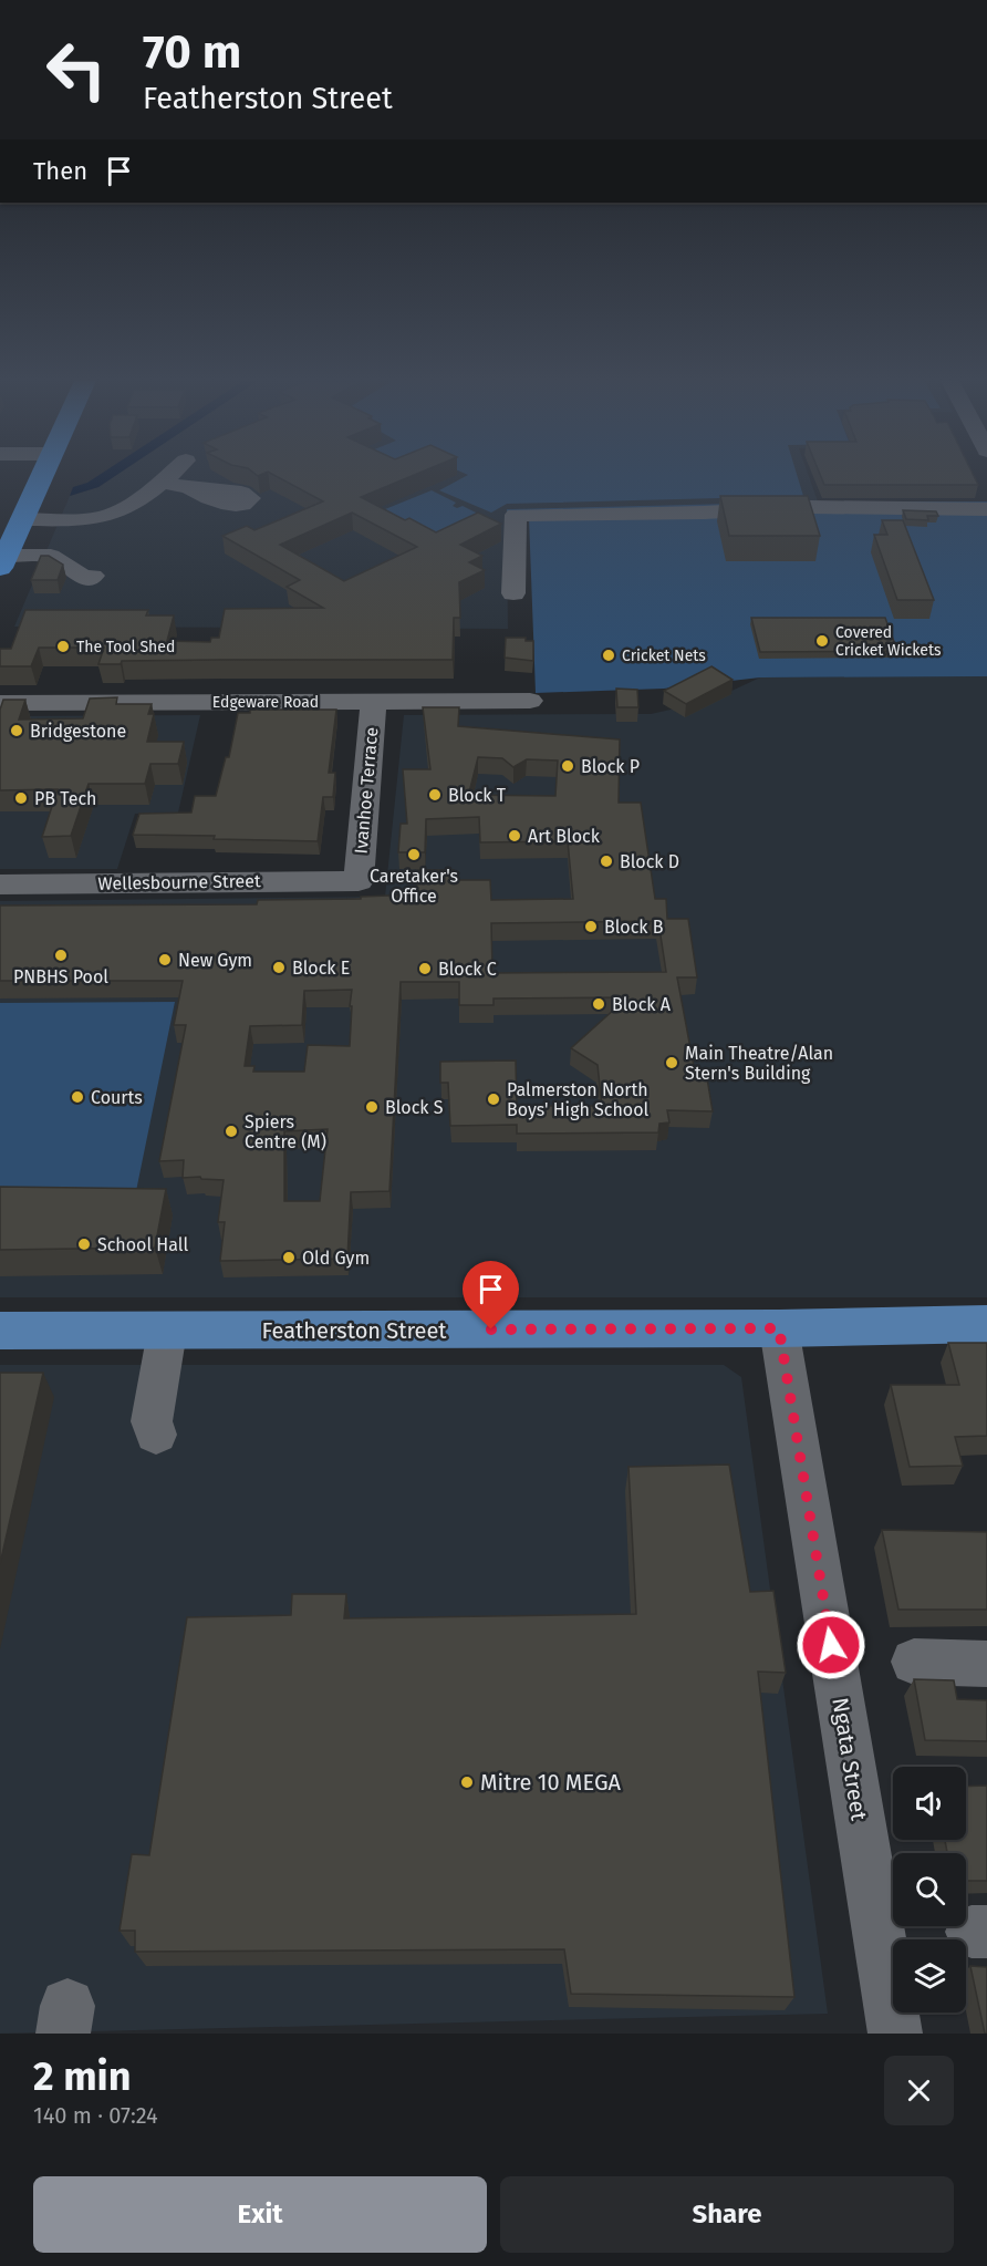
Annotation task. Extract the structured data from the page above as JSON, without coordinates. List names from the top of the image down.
{
  "streets": {
    "main road": ["Featherston Street"],
    "street": [
      "Edgeware Road",
      "Ivanhoe Terrace",
      "Wellesbourne Street",
      "Ngata Street"
    ]
  },
  "crossings": [
    ["Edgeware Road", "Ivanhoe Terrace"],
    ["Ivanhoe Terrace", "Wellesbourne Street"],
    ["Featherston Street", "Ngata Street"]
  ],
  "places": [
    "Covered Cricket Wickets",
    "The Tool Shed",
    "Cricket Nets",
    "Bridgestone",
    "Block P",
    "Block T",
    "PB Tech",
    "Art Block",
    "Caretaker's Office",
    "Block D",
    "Block B",
    "PNBHS Pool",
    "New Gym",
    "Block E",
    "Block C",
    "Block A",
    "Main Theatre/Alan Stern's Building",
    "Courts",
    "Palmerston North Boys' High School",
    "Block S",
    "Spiers Centre (M)",
    "School Hall",
    "Old Gym",
    "Mitre 10 MEGA"
  ],
  "page": {
    "turn": ["70 m", "Featherston Street"],
    "then": "Then",
    "heading": ["2 min", "140 m · 07:24"],
    "buttons": ["Exit", "Share"]
  }
}
